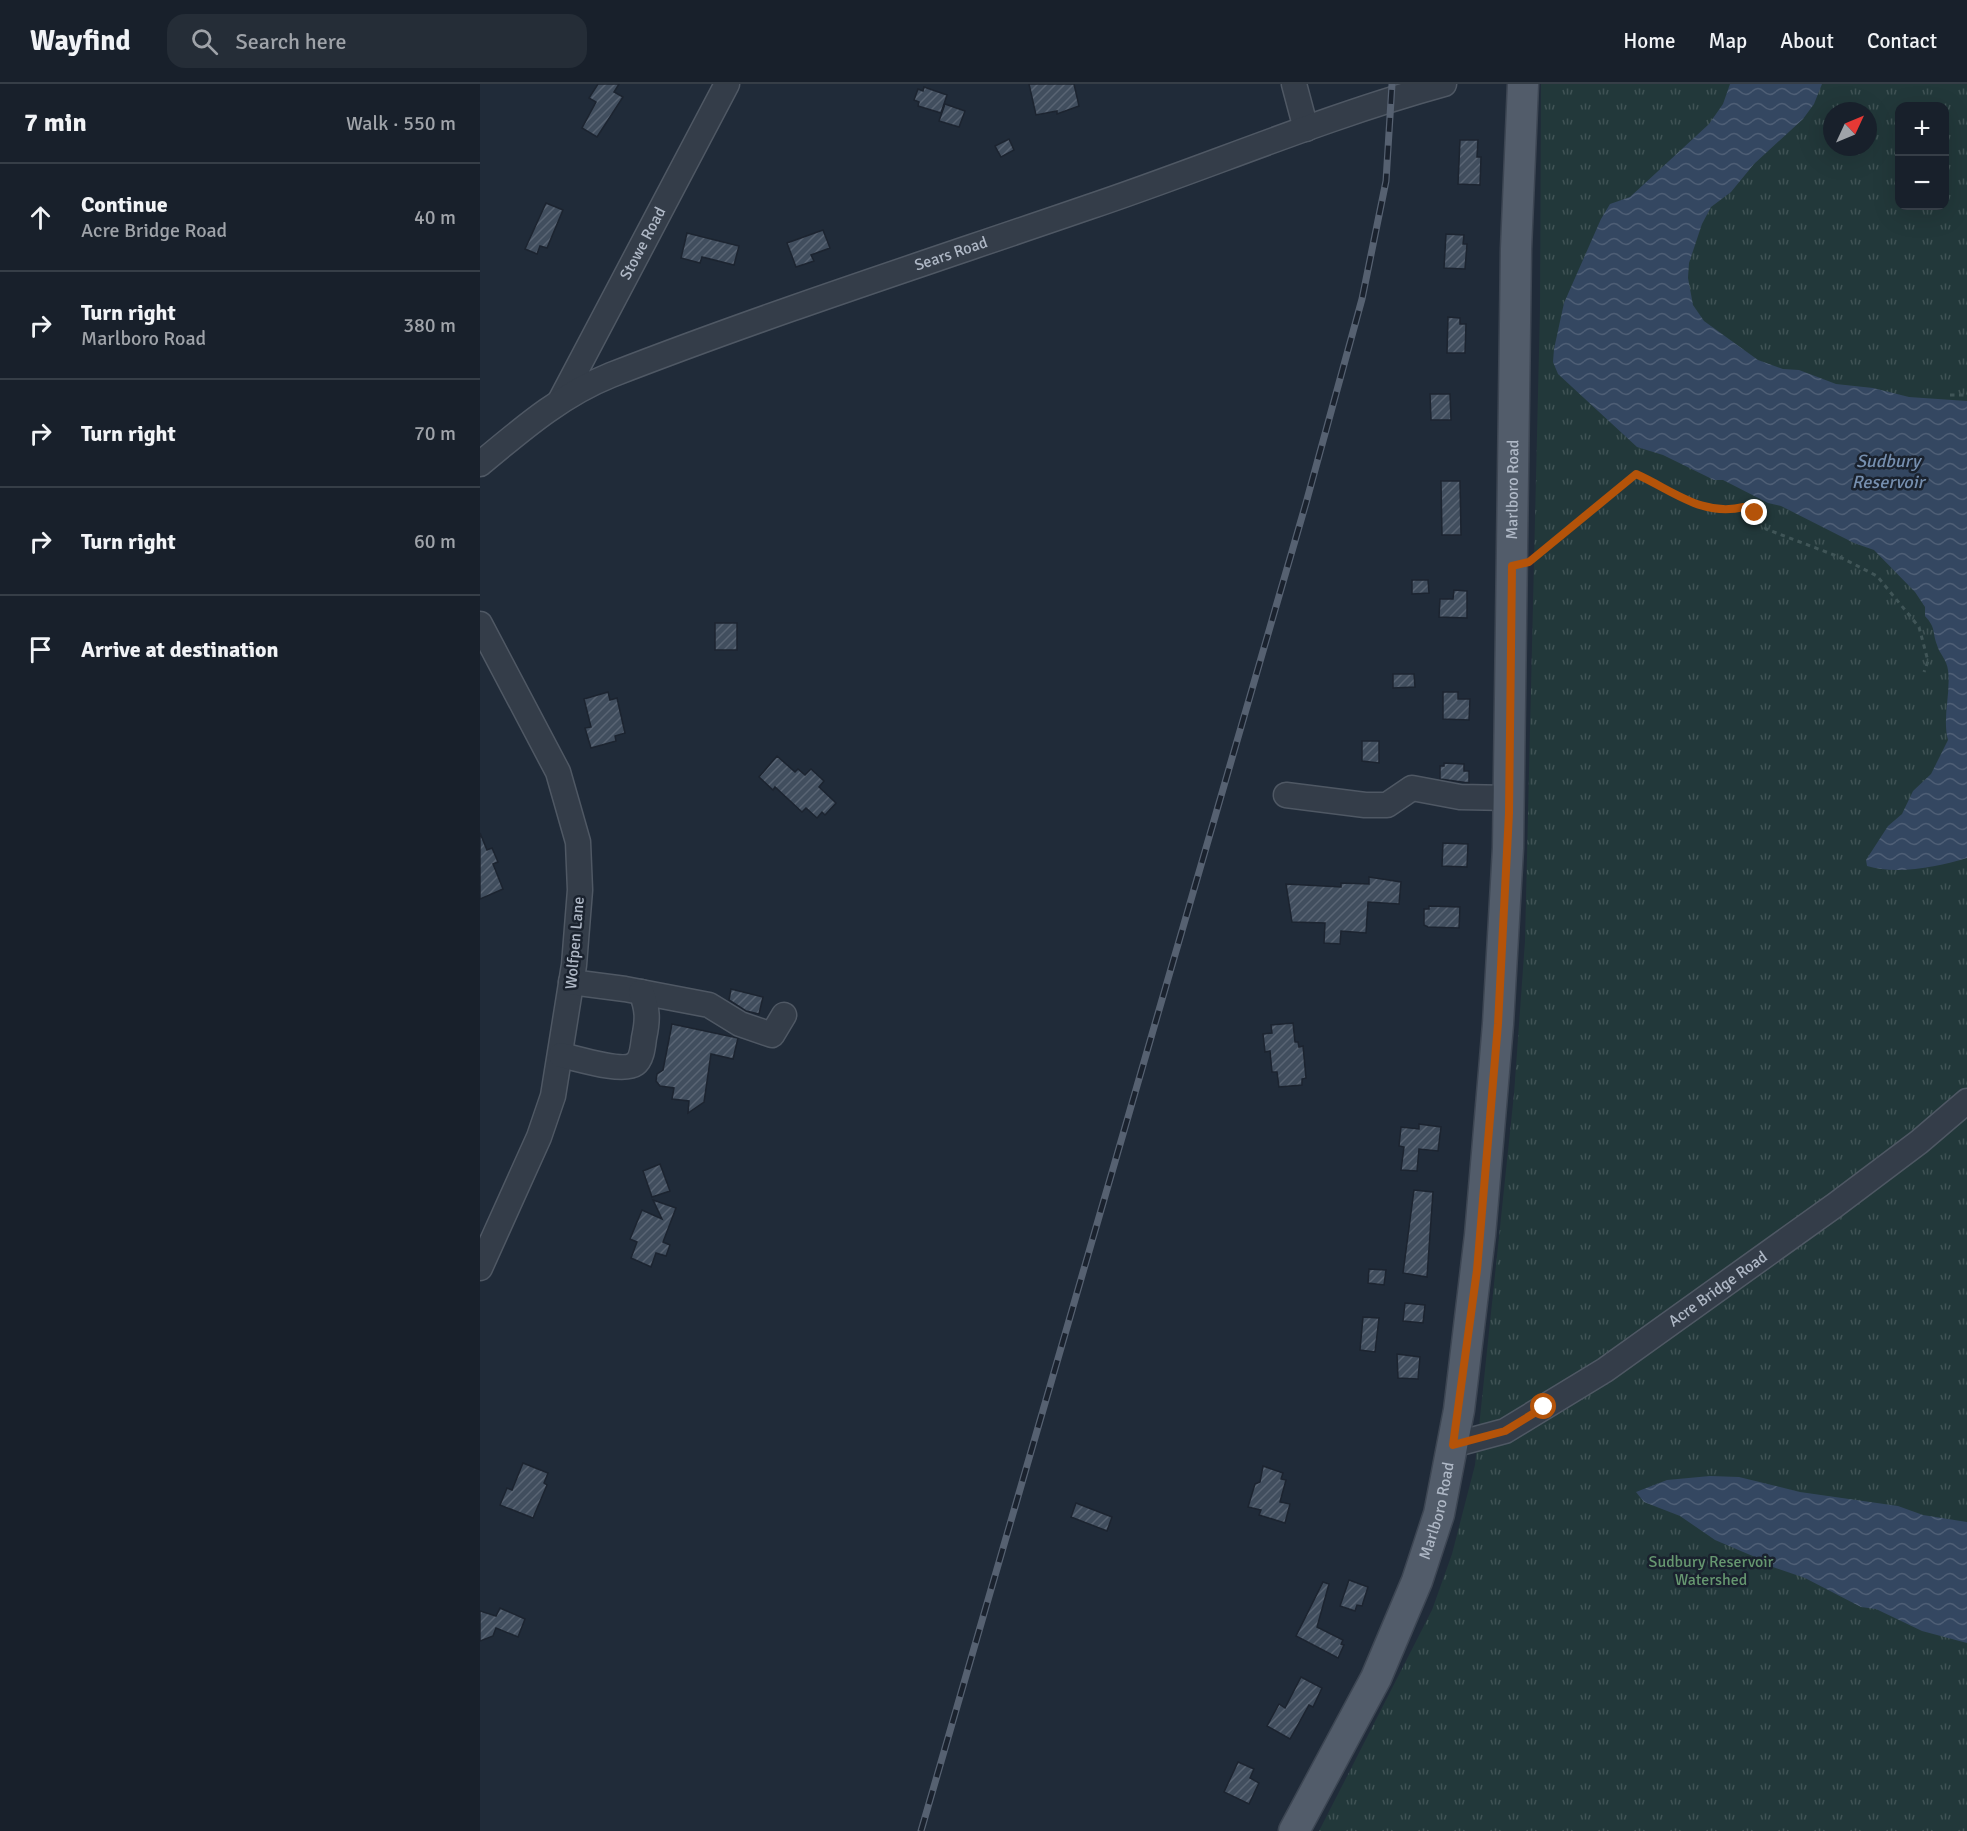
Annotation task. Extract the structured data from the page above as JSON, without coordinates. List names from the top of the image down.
{
  "streets": {
    "main road": ["Marlboro Road"],
    "street": [
      "Stowe Road",
      "Sears Road",
      "Wolfpen Lane",
      "Acre Bridge Road"
    ]
  },
  "crossings": [
    ["Stowe Road", "Sears Road"],
    ["Marlboro Road", "Acre Bridge Road"]
  ],
  "water": ["Sudbury Reservoir"],
  "parks": ["Sudbury Reservoir Watershed"],
  "north": "top right",
  "page": {
    "header": "Wayfind",
    "search": "Search here",
    "nav": [
      "Home",
      "Map",
      "About",
      "Contact"
    ],
    "heading": ["7 min", "Walk · 550 m"],
    "map_buttons": ["+", "−"],
    "list": [
      ["Continue", "Acre Bridge Road", "40 m"],
      ["Turn right", "Marlboro Road", "380 m"],
      ["Turn right", "70 m"],
      ["Turn right", "60 m"],
      "Arrive at destination"
    ]
  }
}
